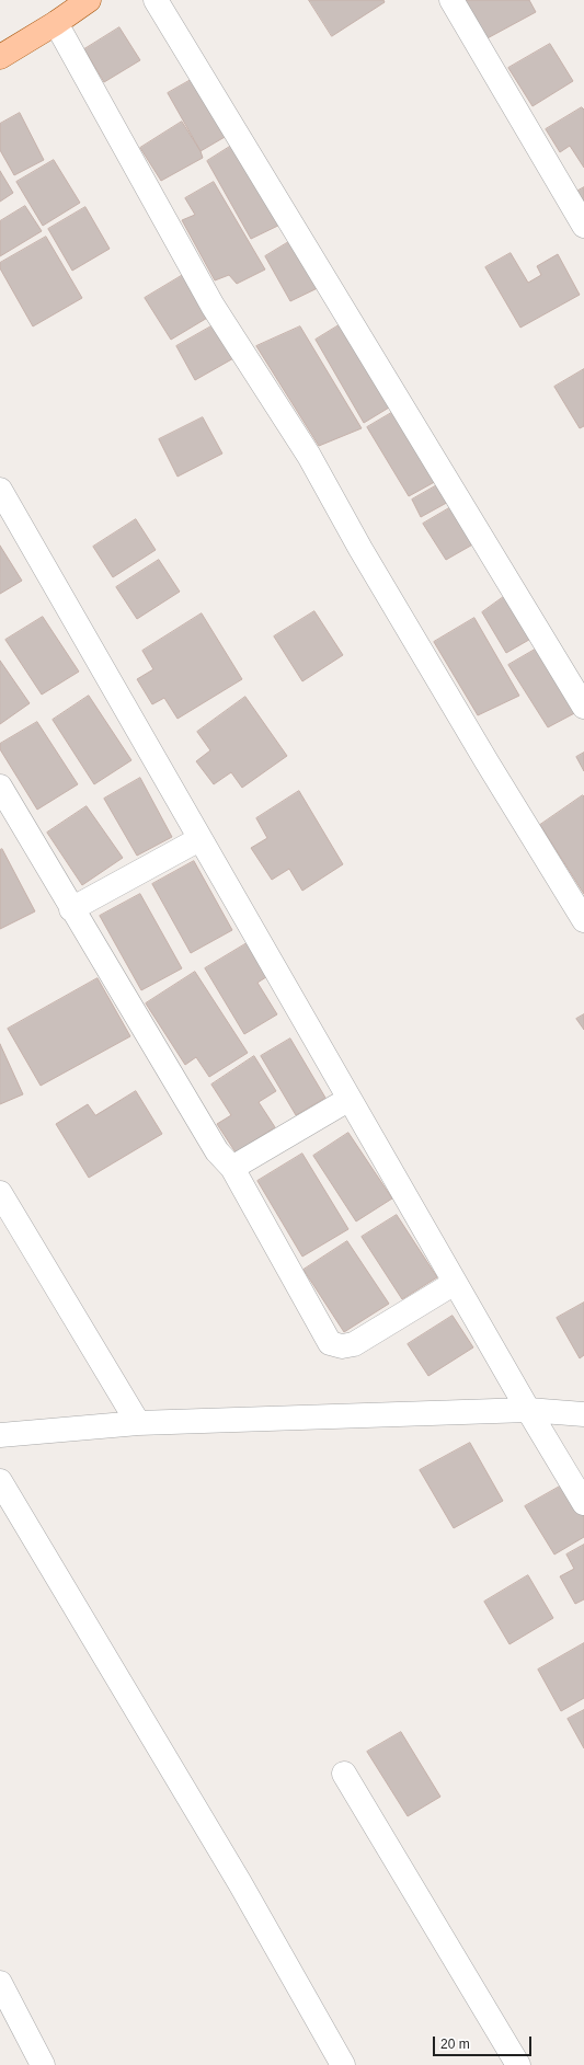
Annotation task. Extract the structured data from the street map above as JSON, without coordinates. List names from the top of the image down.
{
  "scale_bar": "20 m"
}
